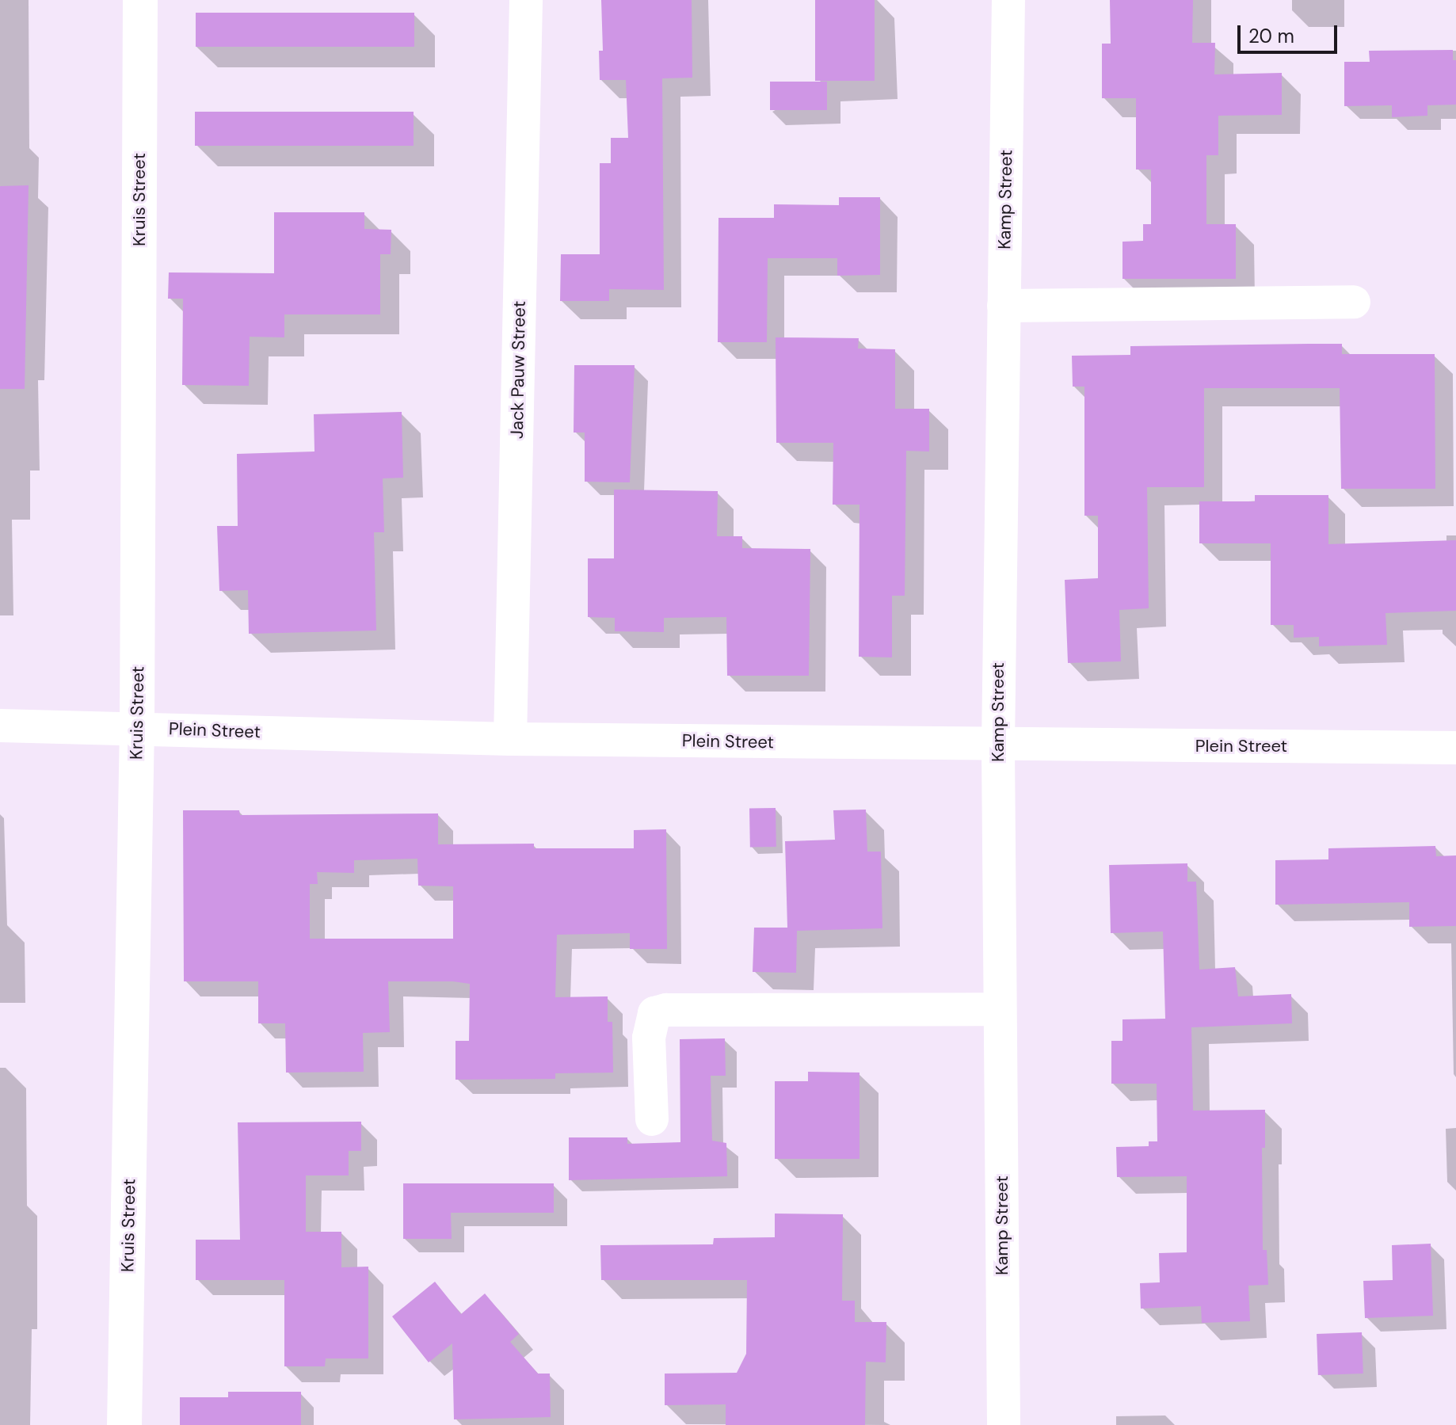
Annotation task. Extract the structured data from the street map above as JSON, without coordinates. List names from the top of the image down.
{
  "streets": {
    "street": [
      "Kruis Street",
      "Kamp Street",
      "Jack Pauw Street",
      "Plein Street"
    ]
  },
  "crossings": [
    ["Kruis Street", "Plein Street"],
    ["Kamp Street", "Plein Street"],
    ["Jack Pauw Street", "Plein Street"]
  ],
  "scale_bar": "20 m"
}
